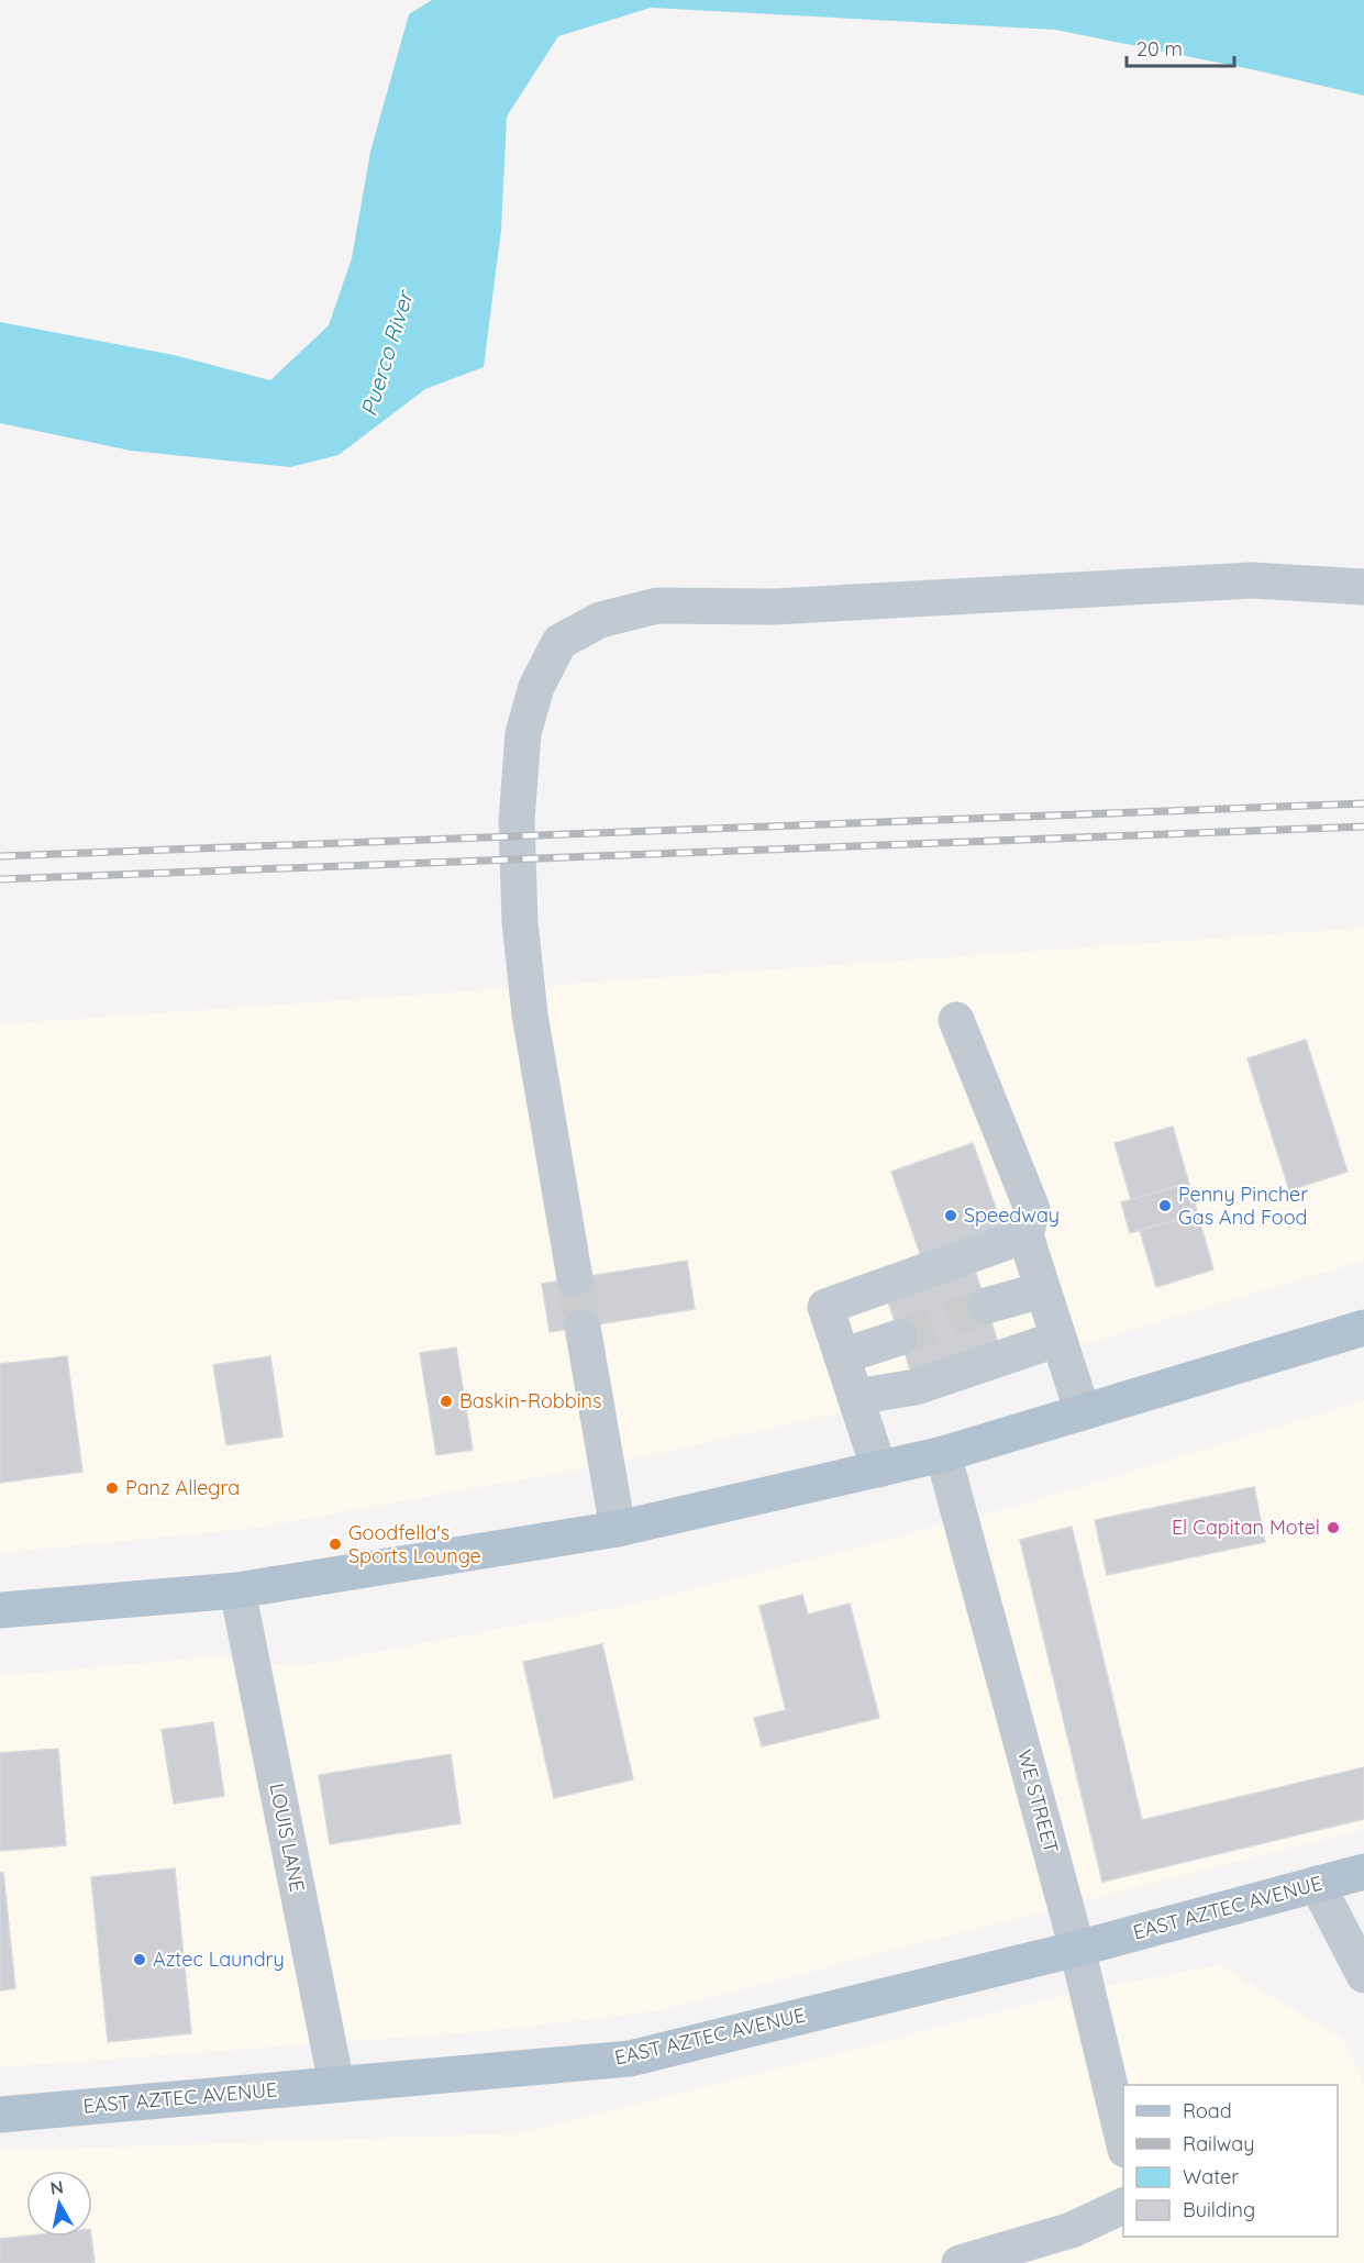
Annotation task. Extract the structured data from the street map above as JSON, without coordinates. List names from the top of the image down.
{
  "streets": {
    "main road": ["EAST AZTEC AVENUE"],
    "street": ["WE STREET", "LOUIS LANE"]
  },
  "crossings": [
    ["WE STREET", "EAST AZTEC AVENUE"],
    ["LOUIS LANE", "EAST AZTEC AVENUE"]
  ],
  "water": ["Puerco River"],
  "places": [
    "Penny Pincher Gas And Food",
    "Speedway",
    "Baskin-Robbins",
    "Panz Allegra",
    "El Capitan Motel",
    "Goodfella's Sports Lounge",
    "Aztec Laundry"
  ],
  "legend": [
    "Road",
    "Railway",
    "Water",
    "Building"
  ],
  "scale_bar": "20 m",
  "north": "top"
}
